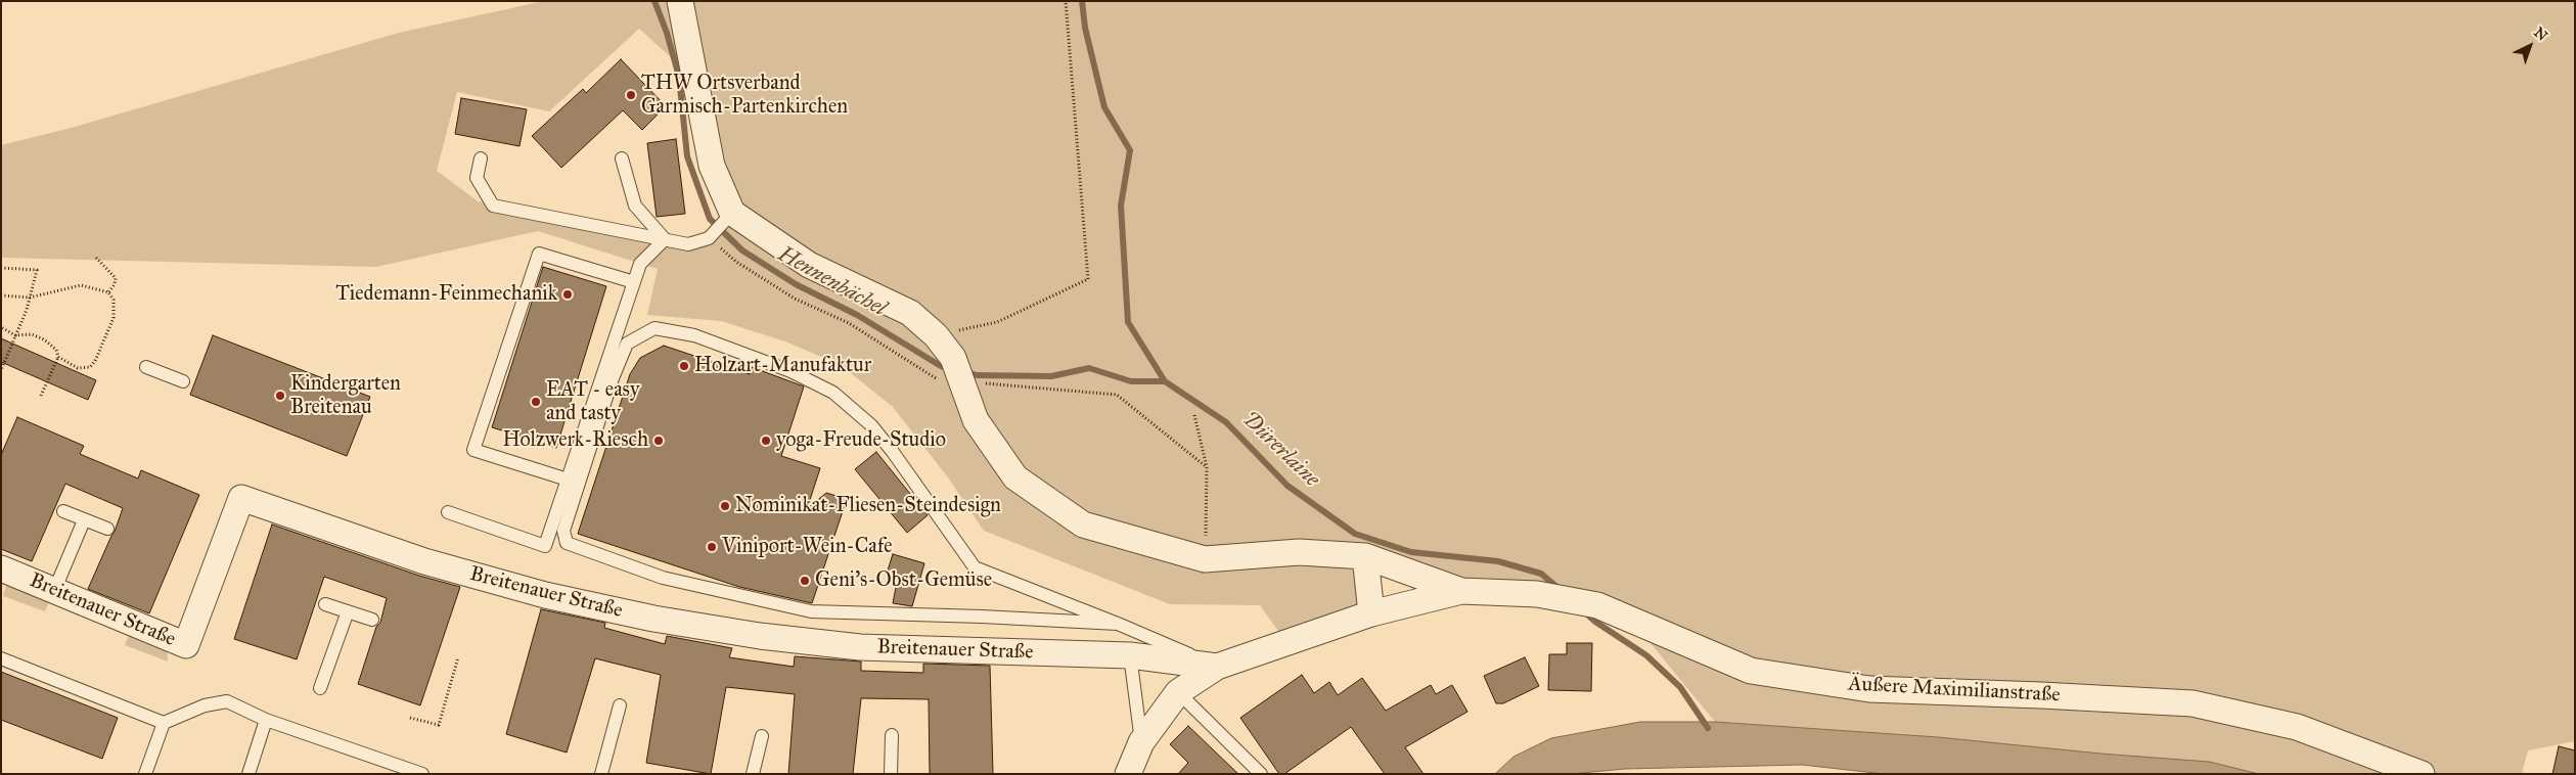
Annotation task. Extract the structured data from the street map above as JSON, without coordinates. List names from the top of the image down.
{
  "streets": {
    "street": ["Breitenauer Straße", "Äußere Maximilianstraße"]
  },
  "crossings": [
    ["Breitenauer Straße", "Äußere Maximilianstraße"]
  ],
  "water": ["Hennenbächel", "Dürerlaine"],
  "places": [
    "THW Ortsverband Garmisch-Partenkirchen",
    "Tiedemann-Feinmechanik",
    "Holzart-Manufaktur",
    "Kindergarten Breitenau",
    "EAT - easy and tasty",
    "Holzwerk-Riesch",
    "yoga-Freude-Studio",
    "Nominikat-Fliesen-Steindesign",
    "Viniport-Wein-Cafe",
    "Geni's-Obst-Gemüse"
  ],
  "north": "top right"
}
